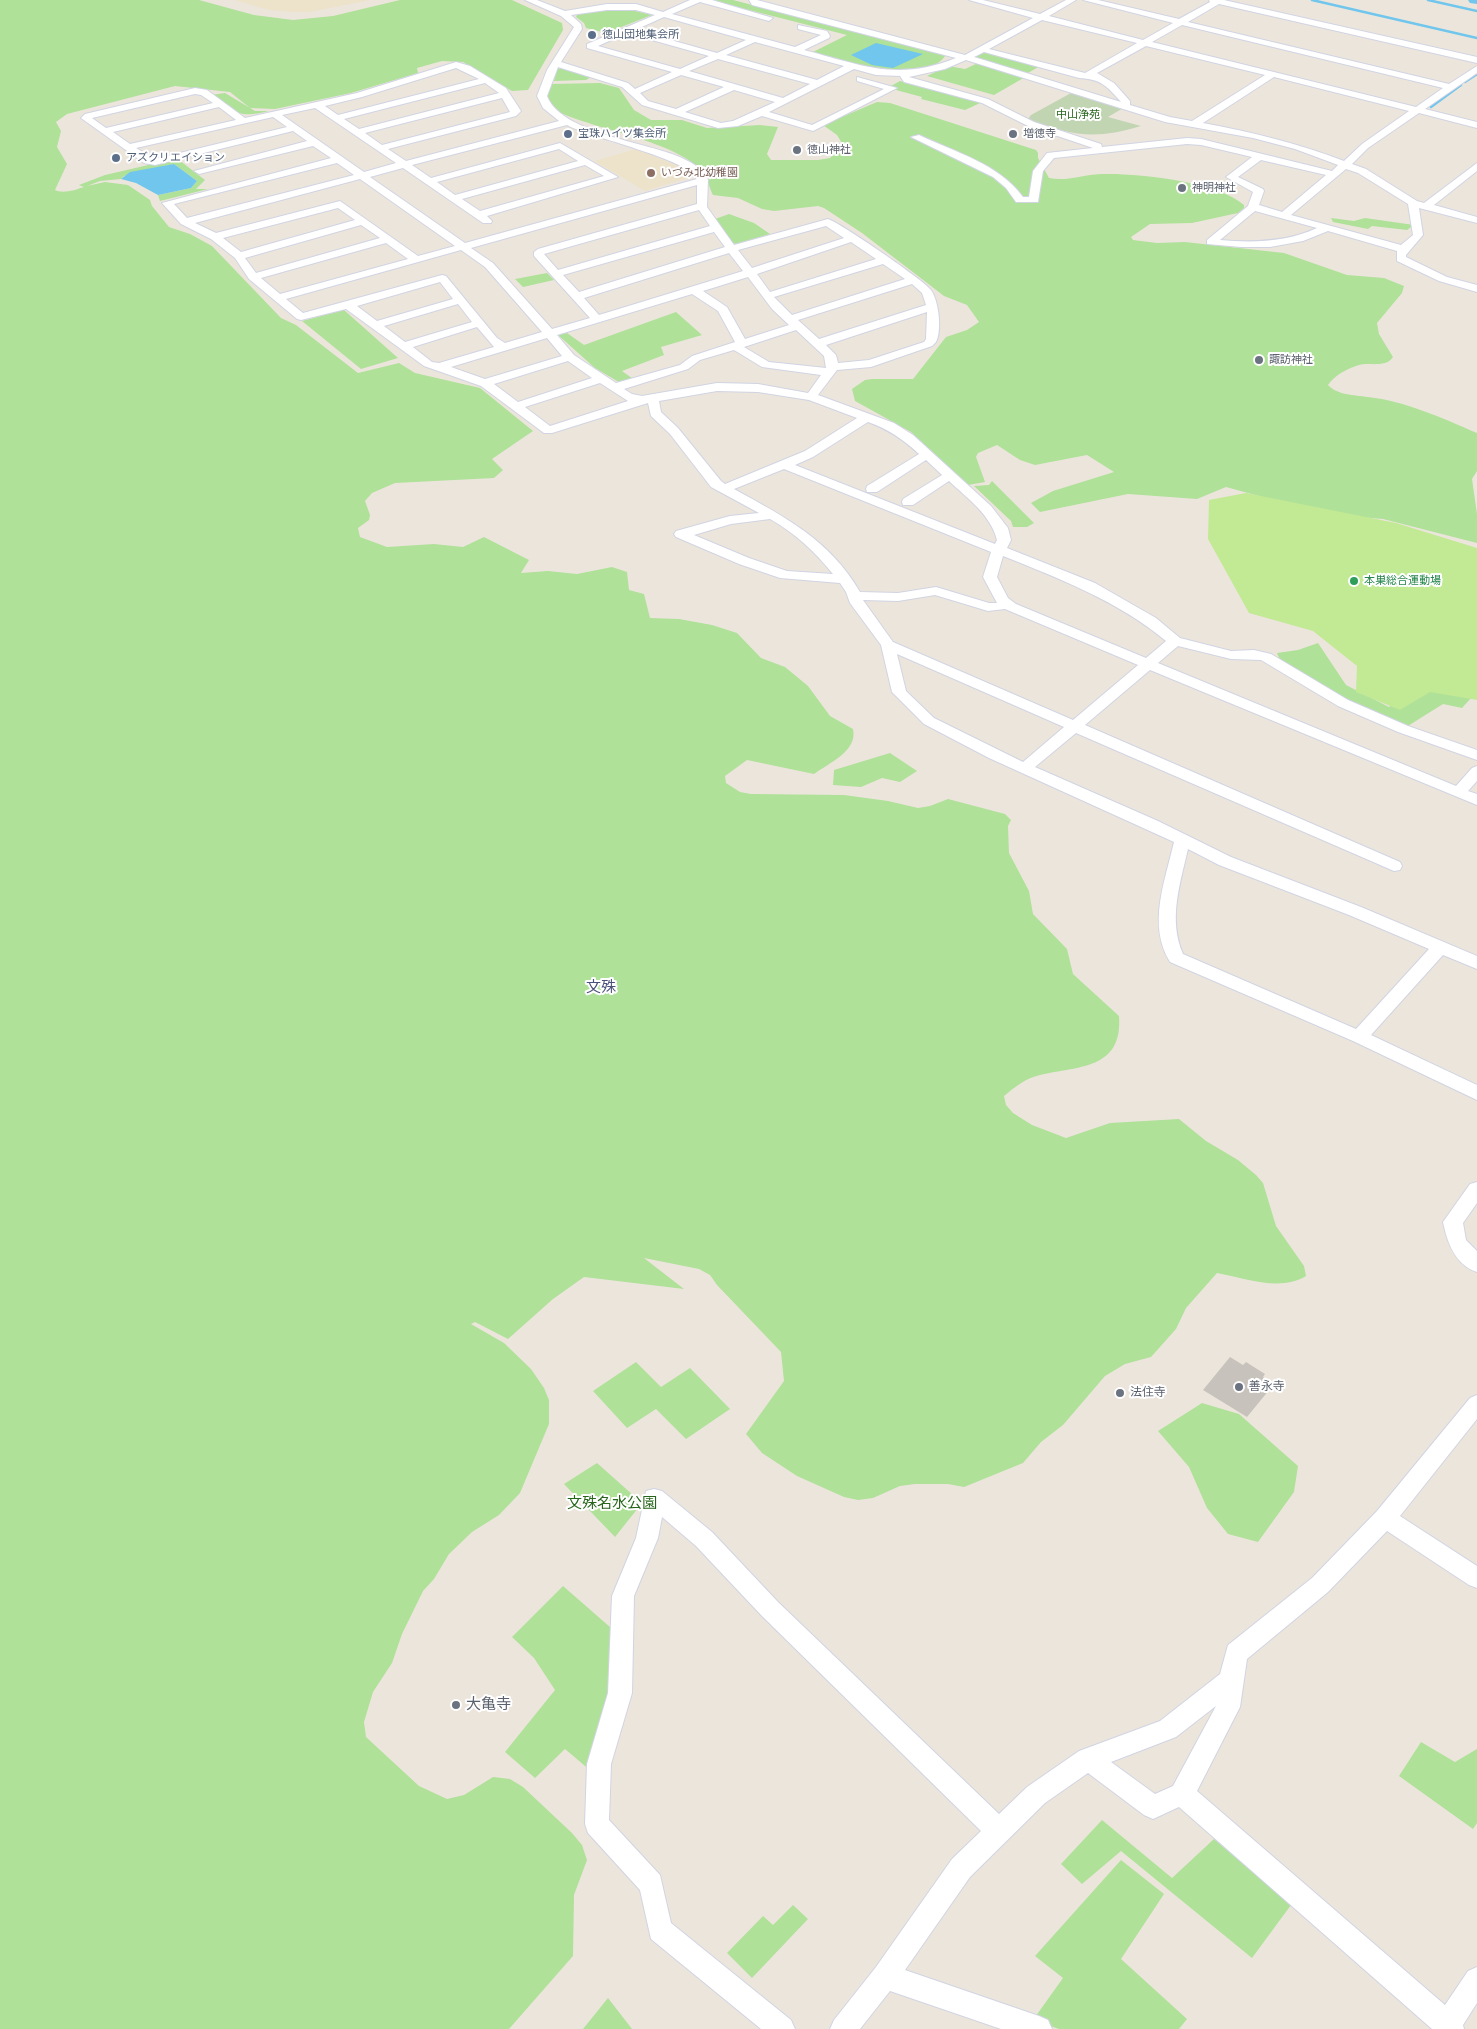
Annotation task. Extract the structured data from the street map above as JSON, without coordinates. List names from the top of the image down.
{
  "districts": ["文殊"],
  "parks": ["中山浄苑", "文殊名水公園"],
  "places": [
    "徳山団地集会所",
    "宝珠ハイツ集会所",
    "増徳寺",
    "徳山神社",
    "アズクリエイション",
    "いづみ北幼稚園",
    "神明神社",
    "諏訪神社",
    "本巣総合運動場",
    "善永寺",
    "法住寺",
    "大亀寺"
  ]
}
